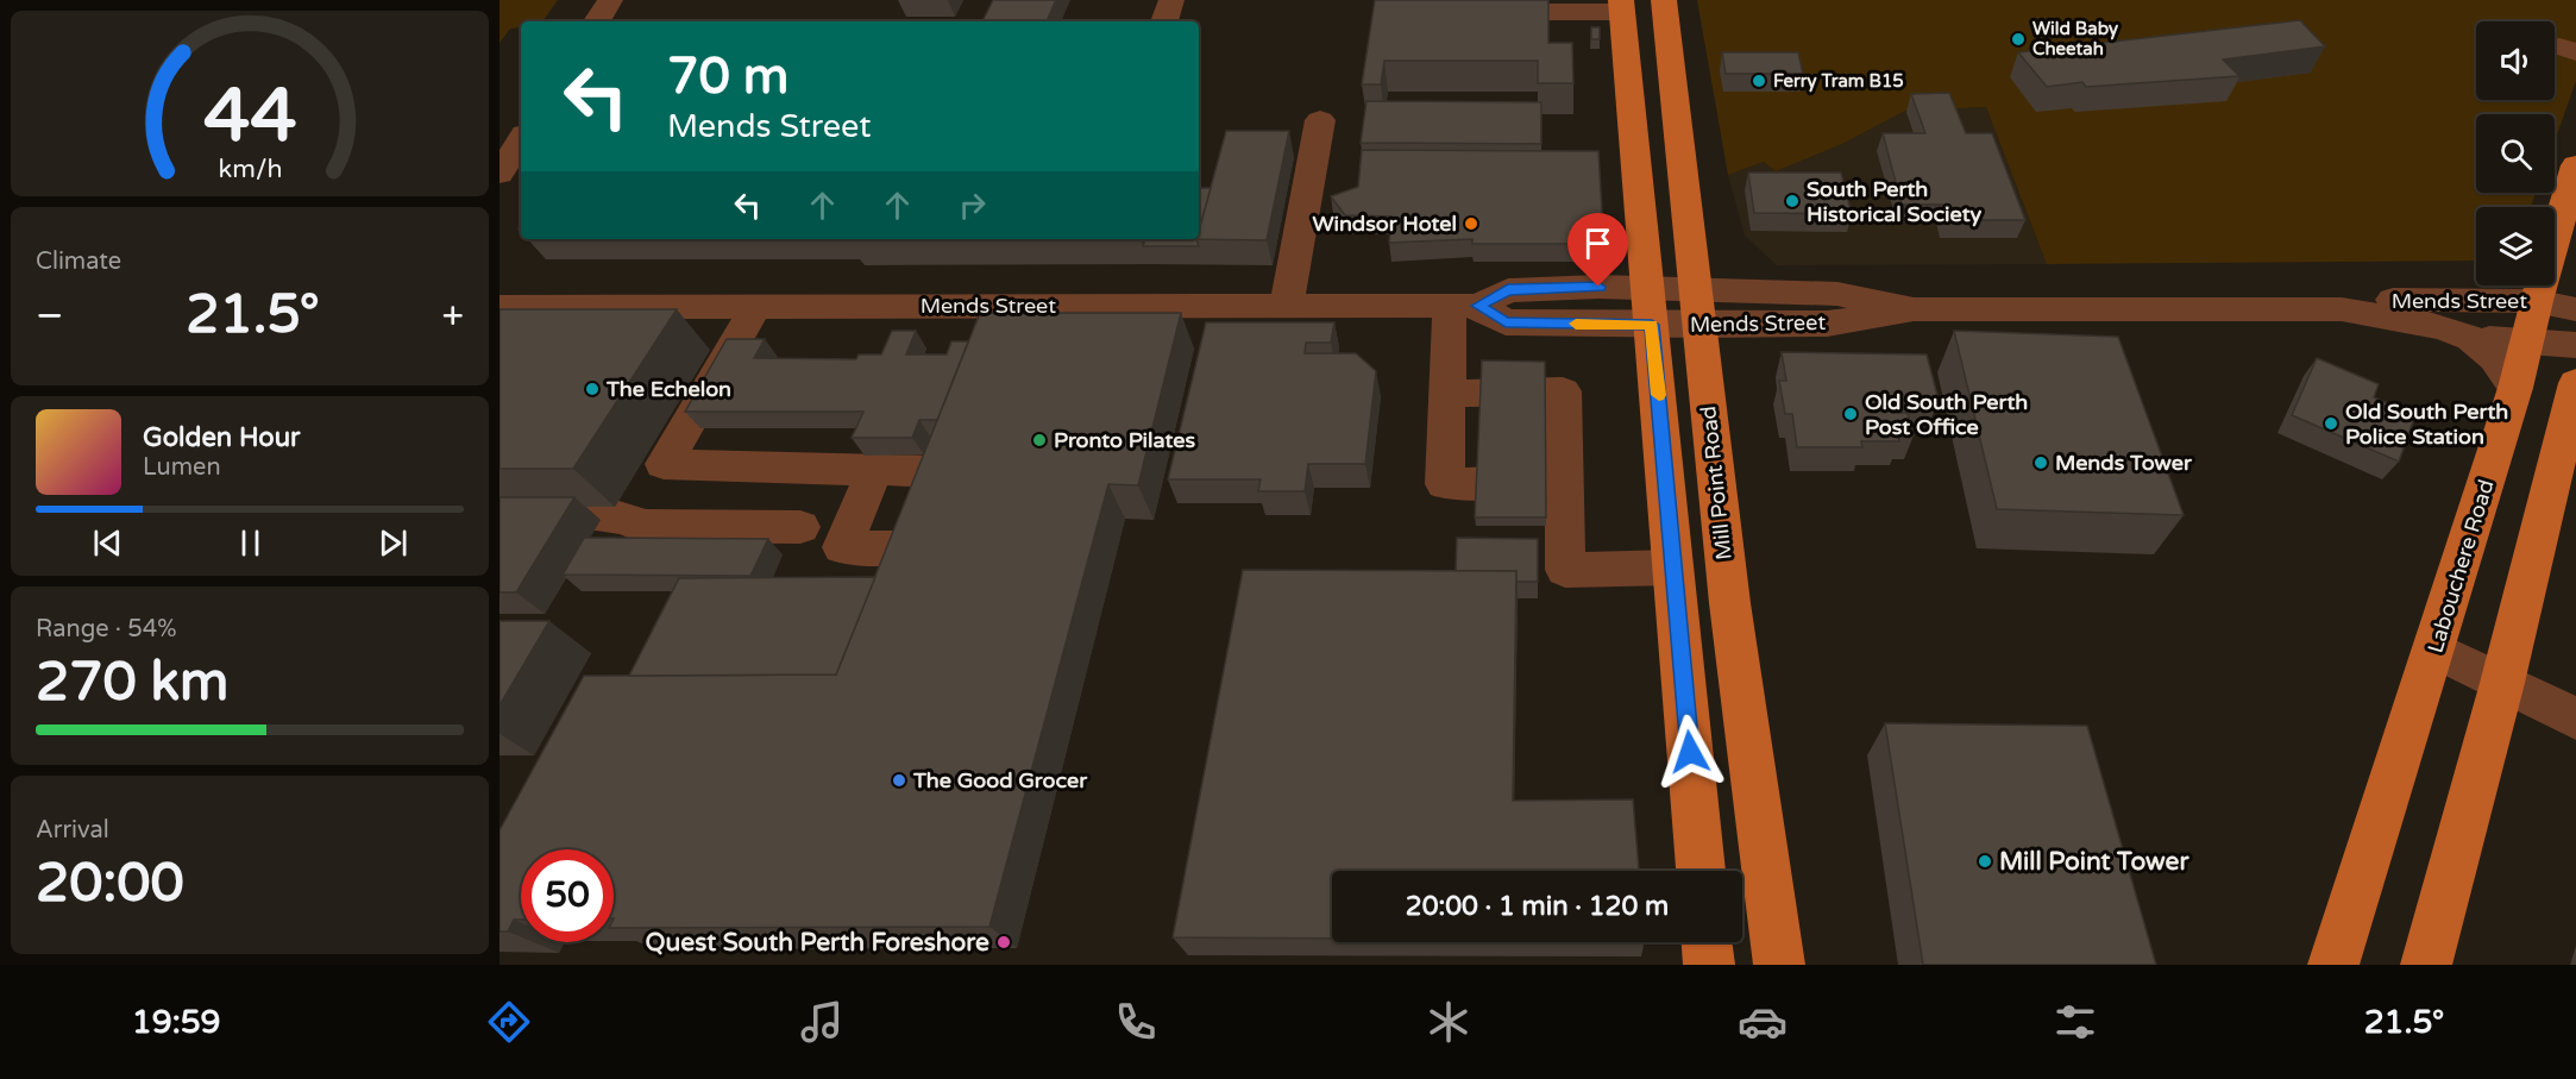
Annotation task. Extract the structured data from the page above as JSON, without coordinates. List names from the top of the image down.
{
  "streets": {
    "main road": ["Mill Point Road", "Labouchere Road"],
    "street": ["Mends Street"]
  },
  "crossings": [
    ["Mends Street", "Mill Point Road"],
    ["Mends Street", "Labouchere Road"]
  ],
  "places": [
    "Wild Baby Cheetah",
    "Ferry Tram B15",
    "South Perth Historical Society",
    "Windsor Hotel",
    "The Echelon",
    "Old South Perth Post Office",
    "Old South Perth Police Station",
    "Pronto Pilates",
    "Mends Tower",
    "The Good Grocer",
    "Mill Point Tower",
    "Quest South Perth Foreshore"
  ],
  "page": {
    "turn": ["70 m", "Mends Street"],
    "tile": [
      "Climate",
      ["Range · 54%", "270 km"],
      ["Arrival", "20:00"]
    ],
    "heat": ["−", "21.5°", "+"],
    "song": ["Golden Hour", "Lumen"],
    "limit": "50",
    "trip": "20:00 · 1 min · 120 m",
    "tabs": ["19:59", "21.5°"],
    "gauge": ["44", "km/h"]
  }
}
